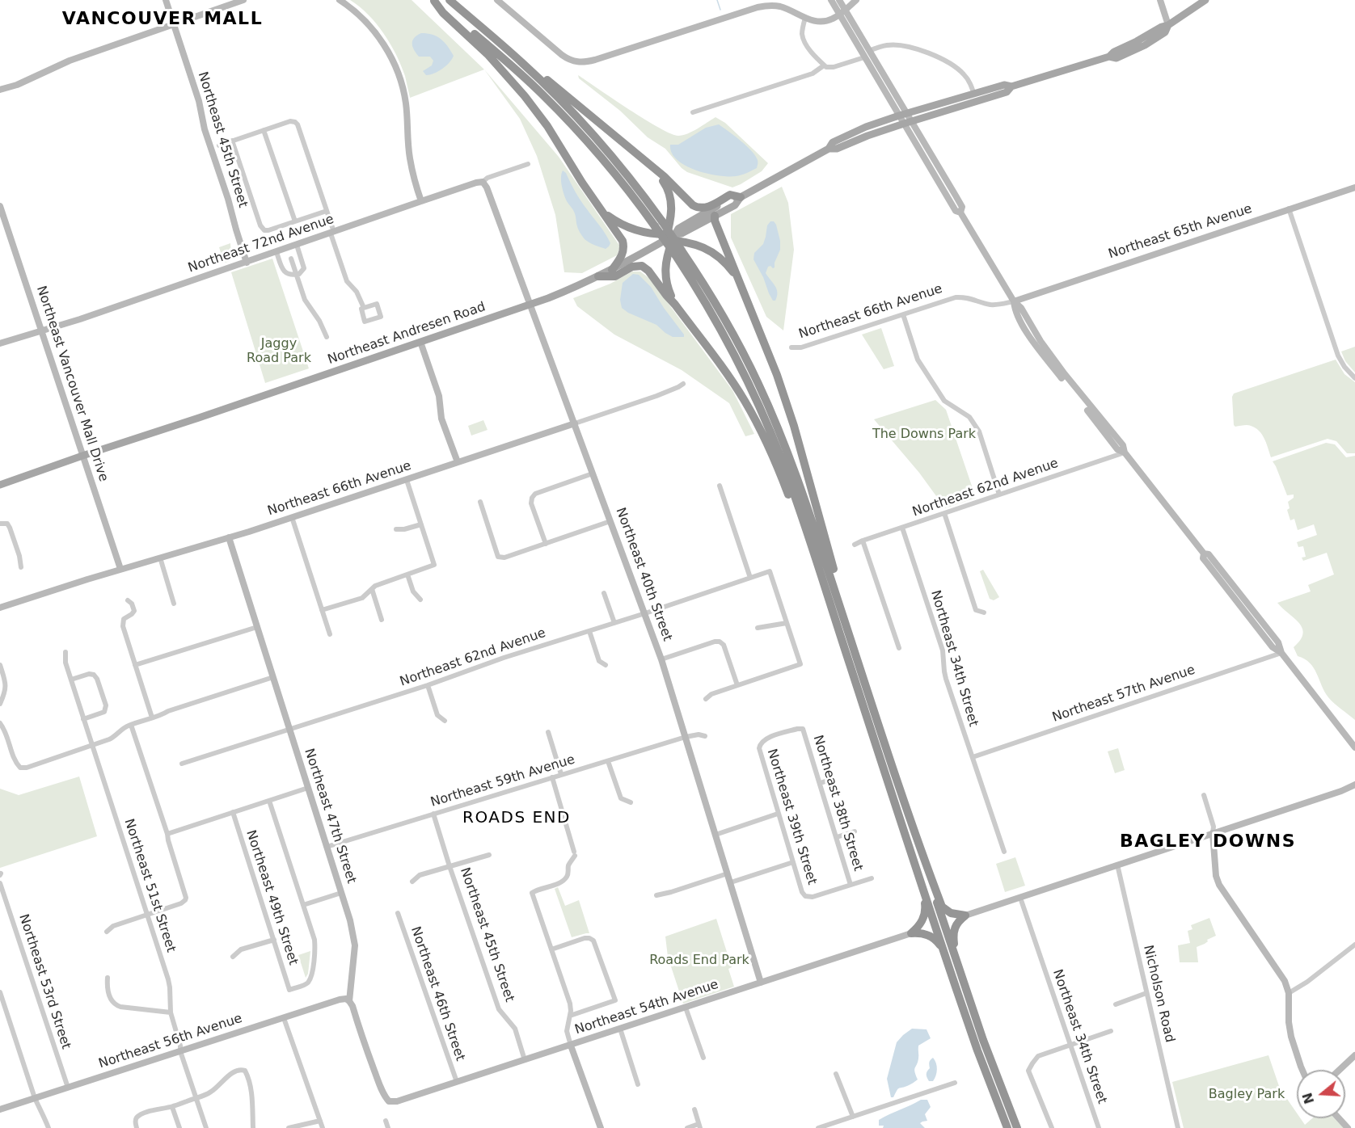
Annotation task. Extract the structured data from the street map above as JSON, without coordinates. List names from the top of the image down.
{
  "streets": {
    "main road": ["Northeast Andresen Road"],
    "street": [
      "Northeast 45th Street",
      "Northeast 65th Avenue",
      "Northeast 72nd Avenue",
      "Northeast 66th Avenue",
      "Northeast Vancouver Mall Drive",
      "Northeast 62nd Avenue",
      "Northeast 40th Street",
      "Northeast 34th Street",
      "Northeast 57th Avenue",
      "Northeast 59th Avenue",
      "Northeast 38th Street",
      "Northeast 47th Street",
      "Northeast 39th Street",
      "Northeast 51st Street",
      "Northeast 49th Street",
      "Northeast 53rd Street",
      "Northeast 46th Street",
      "Nicholson Road",
      "Northeast 54th Avenue",
      "Northeast 56th Avenue"
    ]
  },
  "crossings": [
    ["Northeast 45th Street", "Northeast 72nd Avenue"],
    ["Northeast 45th Street", "Northeast 59th Avenue"],
    ["Northeast 45th Street", "Northeast 54th Avenue"],
    ["Northeast 65th Avenue", "Northeast 66th Avenue"],
    ["Northeast 72nd Avenue", "Northeast Vancouver Mall Drive"],
    ["Northeast 72nd Avenue", "Northeast 40th Street"],
    ["Northeast 66th Avenue", "Northeast Vancouver Mall Drive"],
    ["Northeast 66th Avenue", "Northeast 40th Street"],
    ["Northeast 66th Avenue", "Northeast 47th Street"],
    ["Northeast Andresen Road", "Northeast Vancouver Mall Drive"],
    ["Northeast Andresen Road", "Northeast 40th Street"],
    ["Northeast 62nd Avenue", "Northeast 40th Street"],
    ["Northeast 62nd Avenue", "Northeast 34th Street"],
    ["Northeast 62nd Avenue", "Northeast 47th Street"],
    ["Northeast 40th Street", "Northeast 59th Avenue"],
    ["Northeast 40th Street", "Northeast 54th Avenue"],
    ["Northeast 34th Street", "Northeast 57th Avenue"],
    ["Northeast 59th Avenue", "Northeast 47th Street"],
    ["Northeast 38th Street", "Northeast 39th Street"],
    ["Northeast 47th Street", "Northeast 54th Avenue"],
    ["Northeast 47th Street", "Northeast 56th Avenue"],
    ["Northeast 51st Street", "Northeast 56th Avenue"],
    ["Northeast 53rd Street", "Northeast 56th Avenue"],
    ["Northeast 46th Street", "Northeast 54th Avenue"]
  ],
  "districts": ["VANCOUVER MALL", "ROADS END", "BAGLEY DOWNS"],
  "parks": [
    "Jaggy Road Park",
    "The Downs Park",
    "Roads End Park",
    "Bagley Park"
  ],
  "north": "left"
}
